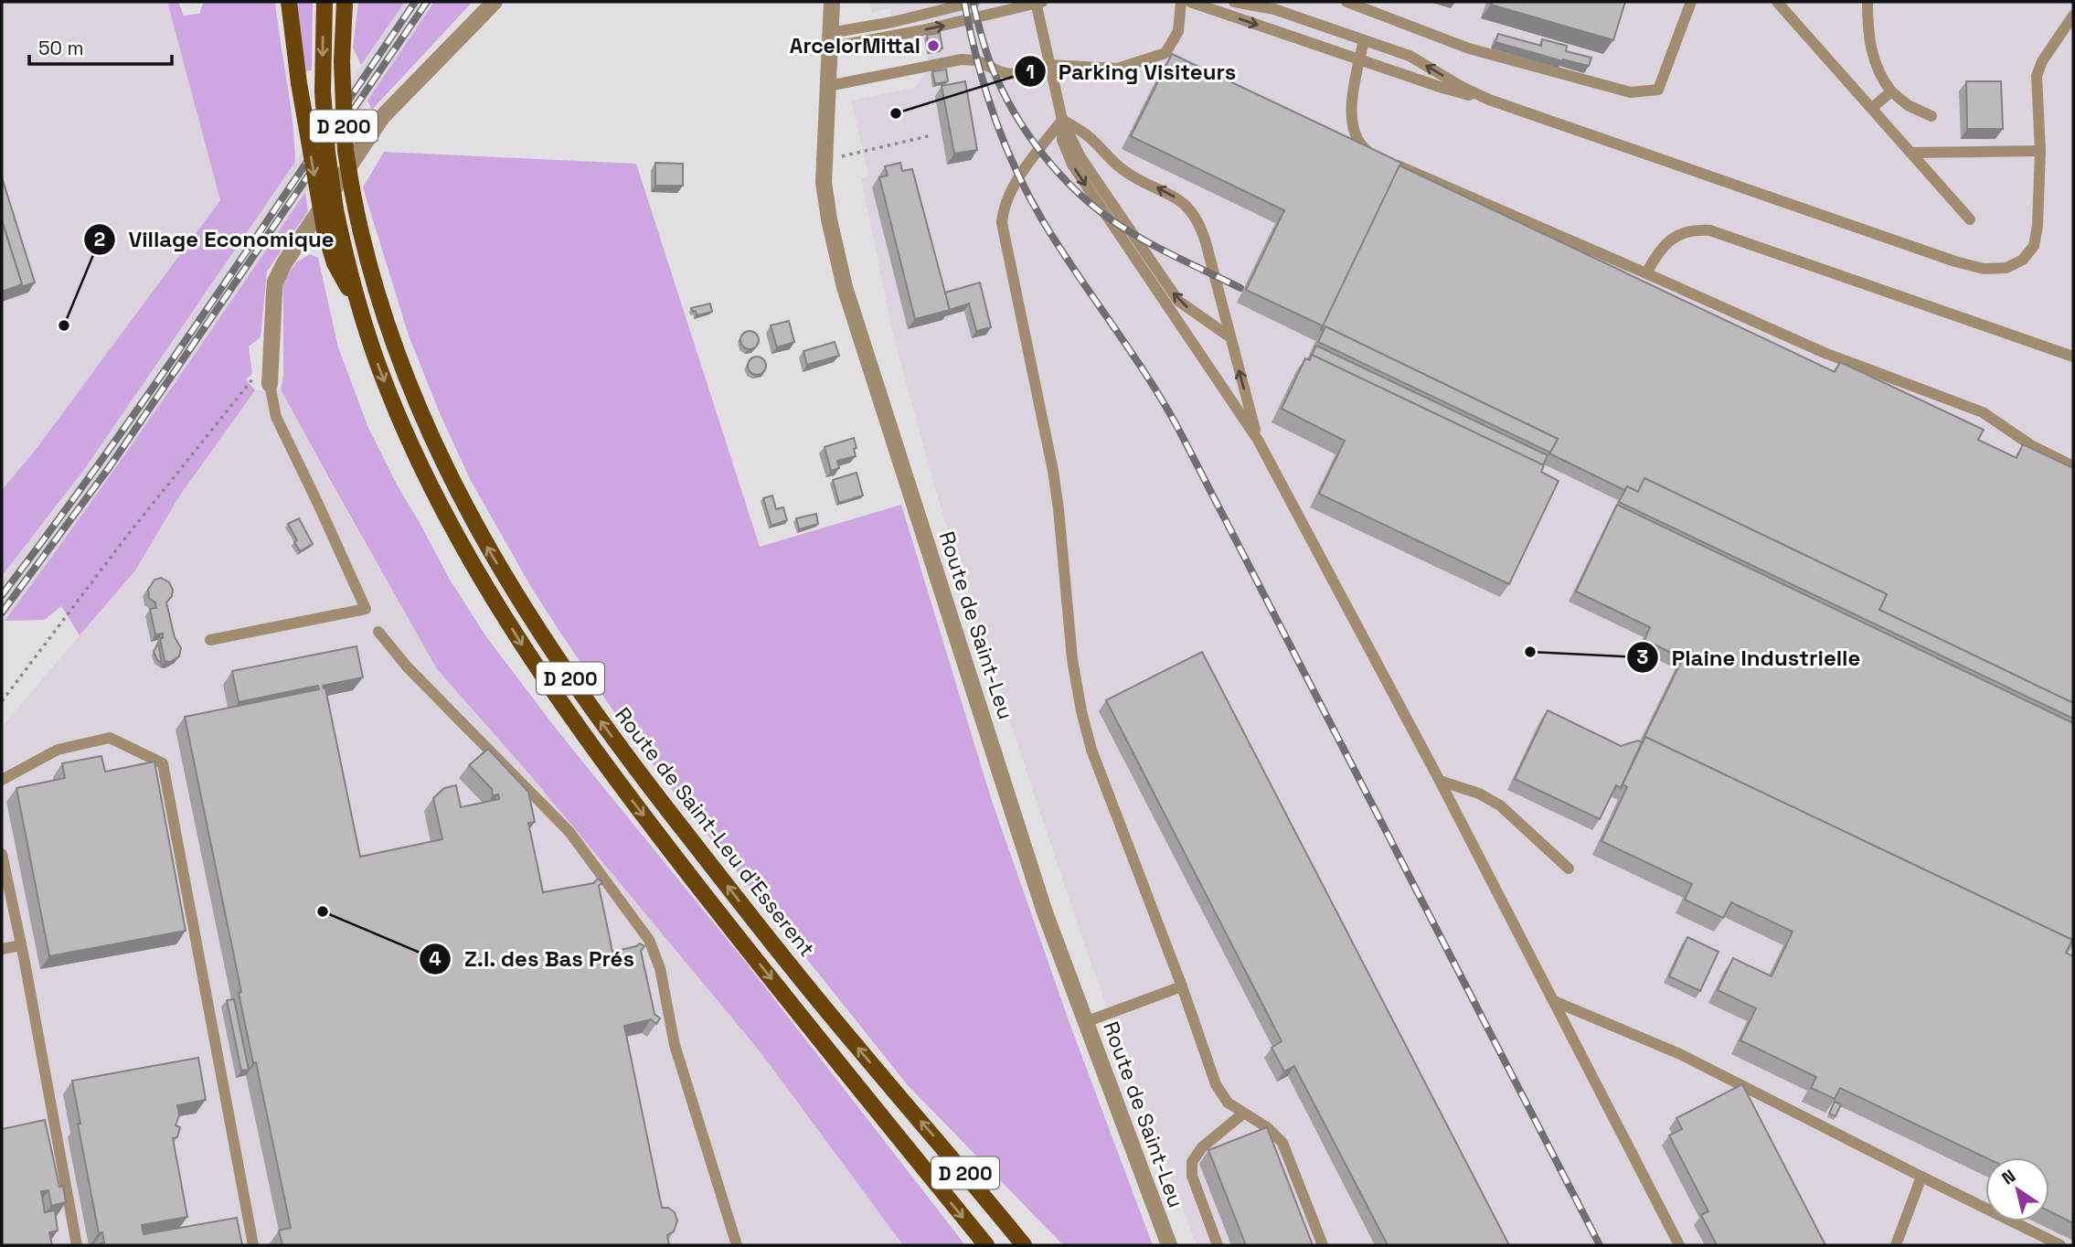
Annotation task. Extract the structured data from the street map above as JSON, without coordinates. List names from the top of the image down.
{
  "streets": {
    "main road": ["D 200", "Route de Saint-Leu d'Esserent"],
    "street": ["Route de Saint-Leu"]
  },
  "places": [
    "ArcelorMittal",
    "Parking Visiteurs",
    "Village Economique",
    "Plaine Industrielle",
    "Z.I. des Bas Prés"
  ],
  "scale_bar": "50 m",
  "north": "top left"
}
